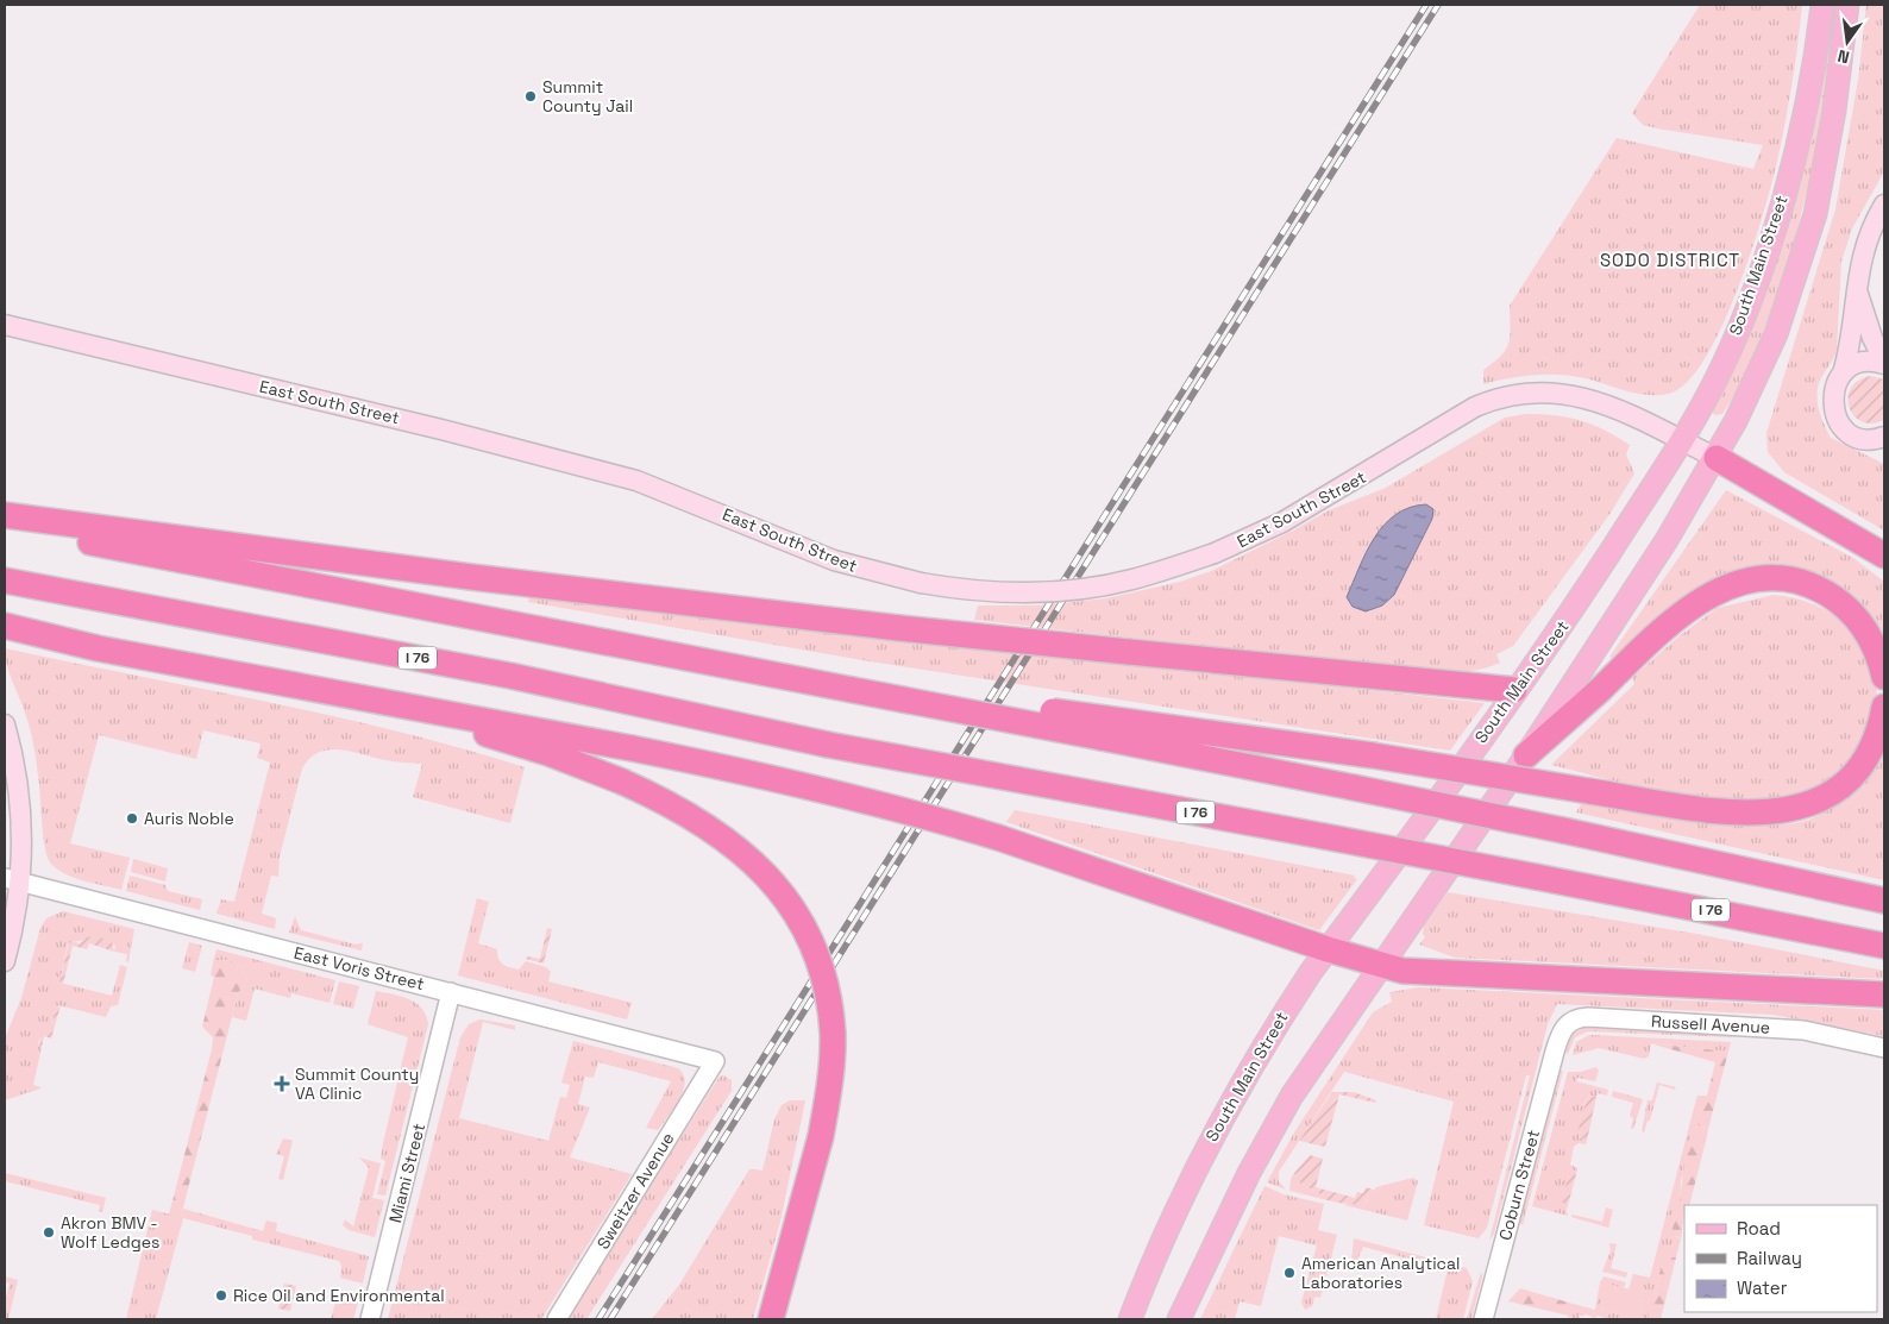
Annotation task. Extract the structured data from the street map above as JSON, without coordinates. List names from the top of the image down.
{
  "streets": {
    "highway": ["I 76"],
    "main road": ["South Main Street", "East South Street"],
    "street": [
      "East Voris Street",
      "Russell Avenue",
      "Miami Street",
      "Coburn Street",
      "Sweitzer Avenue"
    ]
  },
  "crossings": [
    ["South Main Street", "East South Street"],
    ["East Voris Street", "Miami Street"],
    ["East Voris Street", "Sweitzer Avenue"],
    ["Russell Avenue", "Coburn Street"]
  ],
  "districts": ["SODO DISTRICT"],
  "places": {
    "other": [
      "Summit County Jail",
      "Auris Noble",
      "Akron BMV - Wolf Ledges",
      "American Analytical Laboratories",
      "Rice Oil and Environmental"
    ],
    "health": ["Summit County VA Clinic"]
  },
  "legend": ["Road", "Railway", "Water"],
  "north": "bottom"
}
